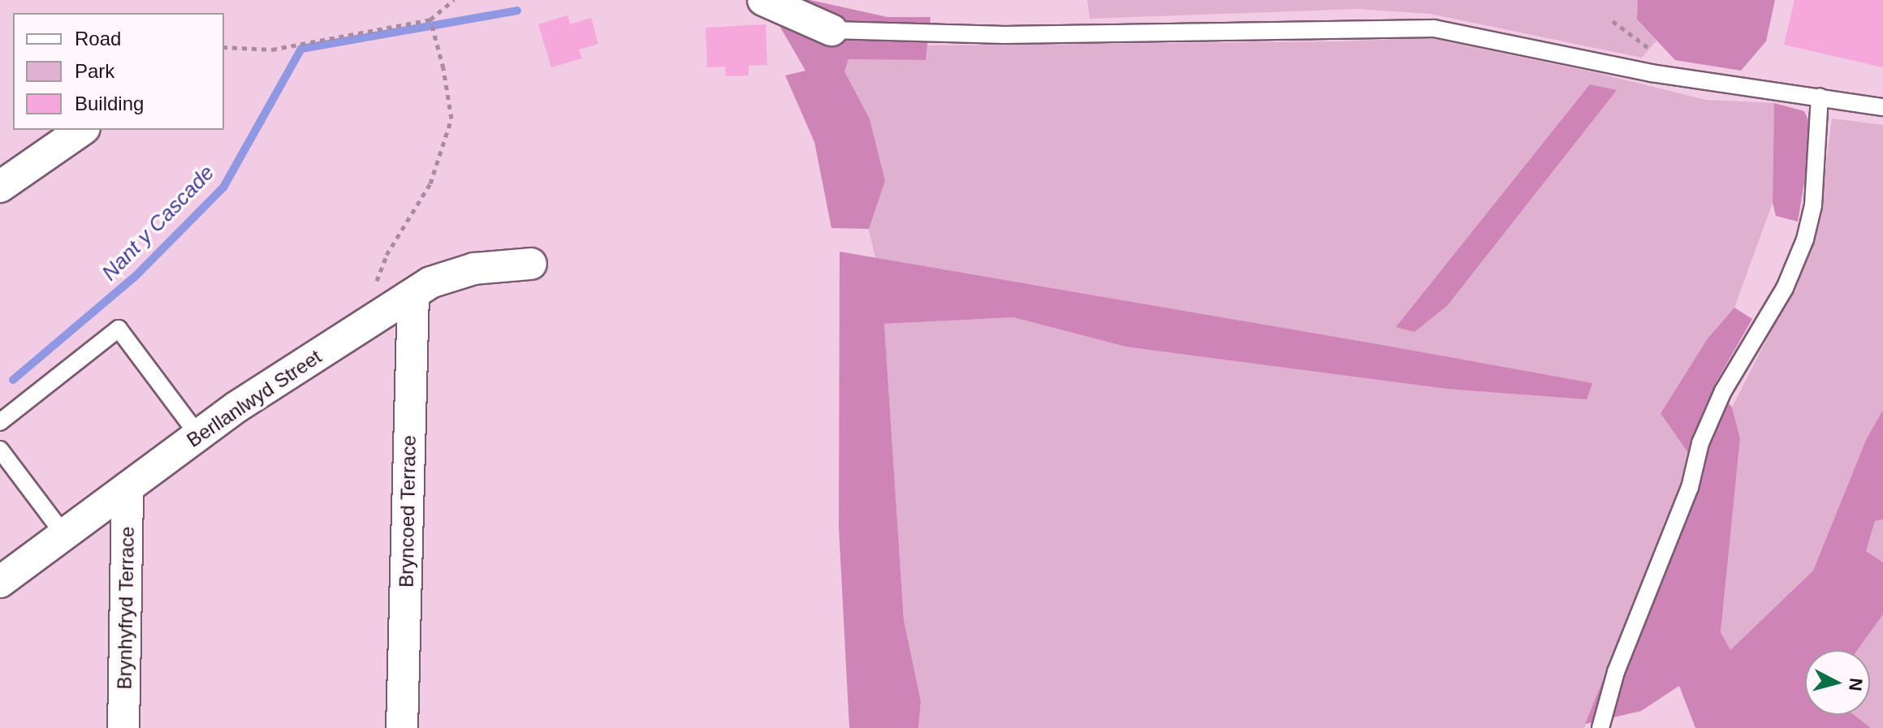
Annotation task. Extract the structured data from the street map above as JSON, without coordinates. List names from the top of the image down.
{
  "streets": {
    "street": ["Berllanlwyd Street", "Bryncoed Terrace", "Brynhyfryd Terrace"]
  },
  "crossings": [
    ["Berllanlwyd Street", "Bryncoed Terrace"],
    ["Berllanlwyd Street", "Brynhyfryd Terrace"]
  ],
  "water": ["Nant y Cascade"],
  "legend": ["Road", "Park", "Building"],
  "north": "right"
}
